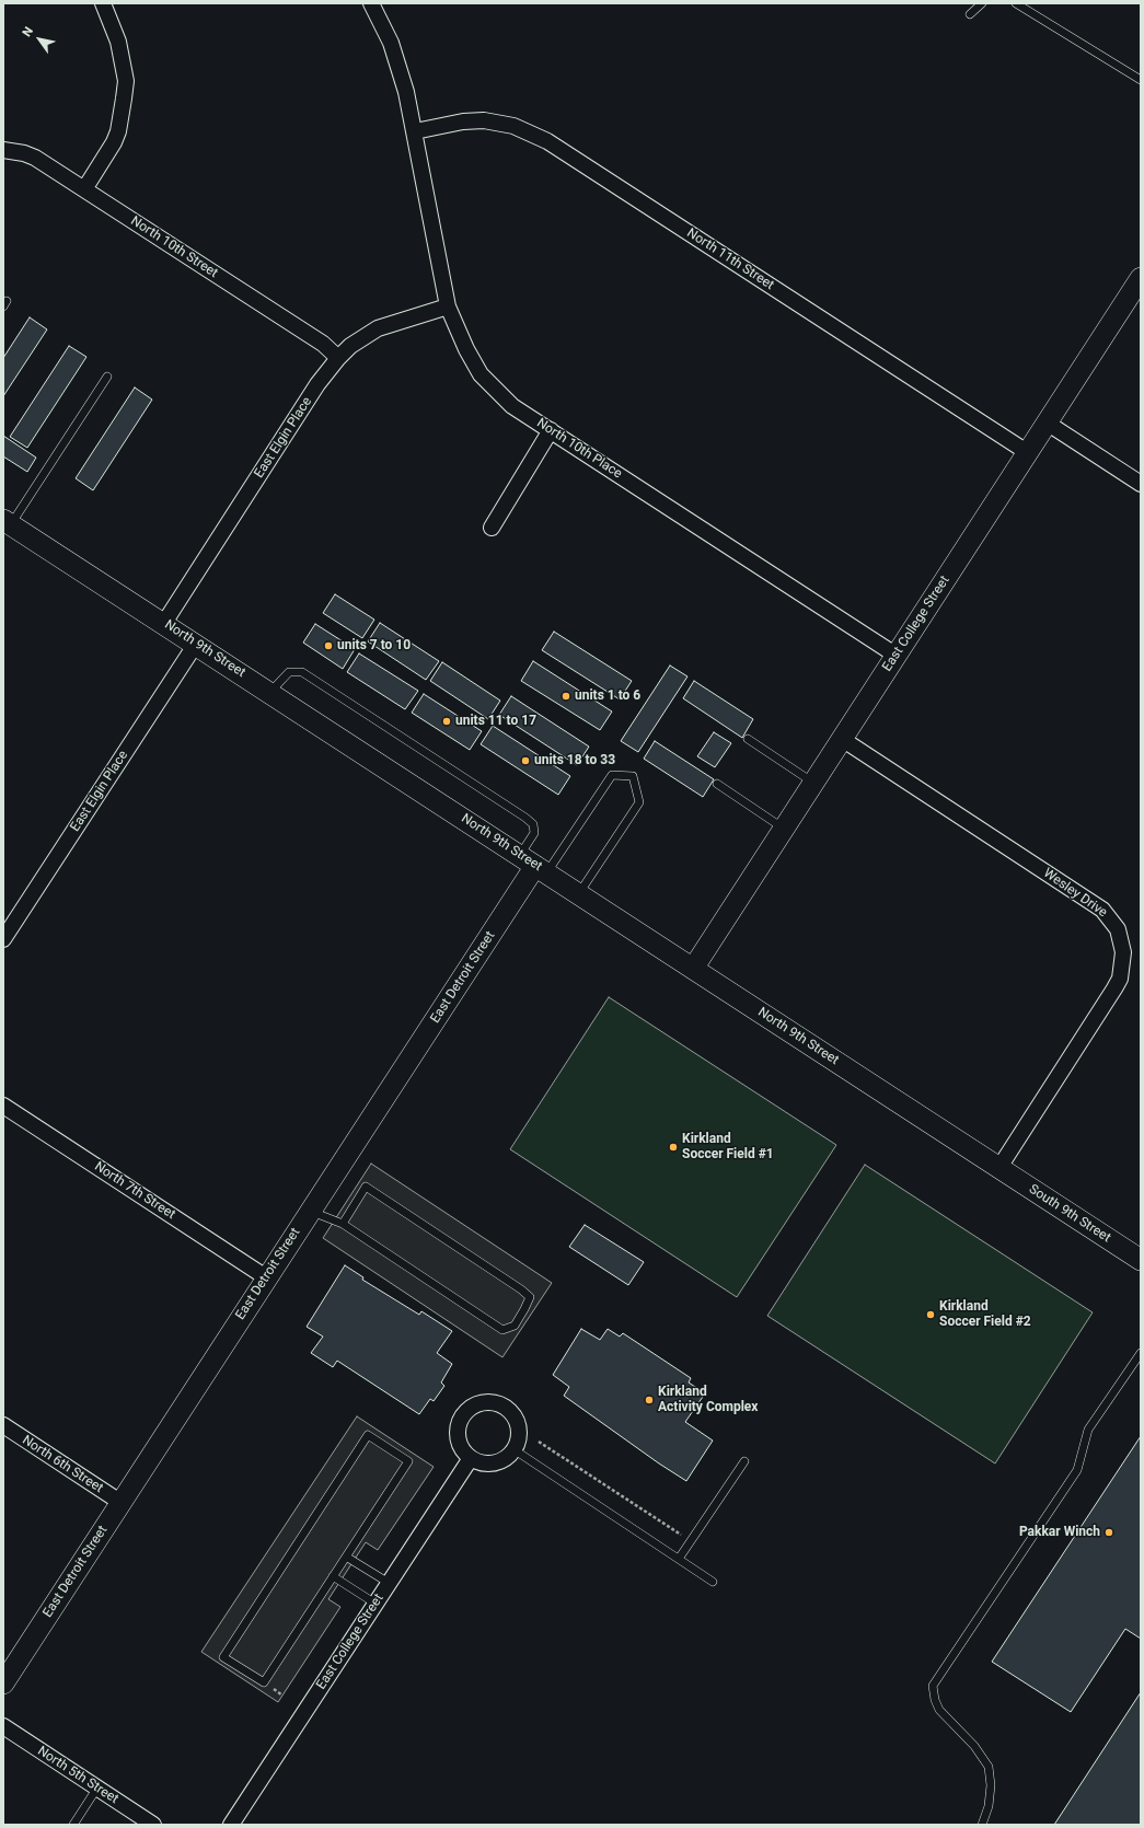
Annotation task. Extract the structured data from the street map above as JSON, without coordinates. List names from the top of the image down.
{
  "streets": {
    "street": [
      "North 10th Street",
      "North 11th Street",
      "East Elgin Place",
      "North 10th Place",
      "East College Street",
      "North 9th Street",
      "Wesley Drive",
      "East Detroit Street",
      "North 7th Street",
      "South 9th Street",
      "North 6th Street",
      "North 5th Street"
    ]
  },
  "crossings": [
    ["North 10th Street", "East Elgin Place"],
    ["North 11th Street", "North 10th Place"],
    ["North 11th Street", "East College Street"],
    ["East Elgin Place", "North 10th Place"],
    ["East Elgin Place", "North 9th Street"],
    ["North 10th Place", "East College Street"],
    ["East College Street", "North 9th Street"],
    ["East College Street", "Wesley Drive"],
    ["North 9th Street", "Wesley Drive"],
    ["North 9th Street", "East Detroit Street"],
    ["North 9th Street", "South 9th Street"],
    ["Wesley Drive", "South 9th Street"],
    ["East Detroit Street", "North 7th Street"],
    ["East Detroit Street", "North 6th Street"]
  ],
  "places": [
    "units 7 to 10",
    "units 1 to 6",
    "units 11 to 17",
    "units 18 to 33",
    "Kirkland Soccer Field #1",
    "Kirkland Soccer Field #2",
    "Kirkland Activity Complex",
    "Pakkar Winch"
  ],
  "north": "top left"
}
